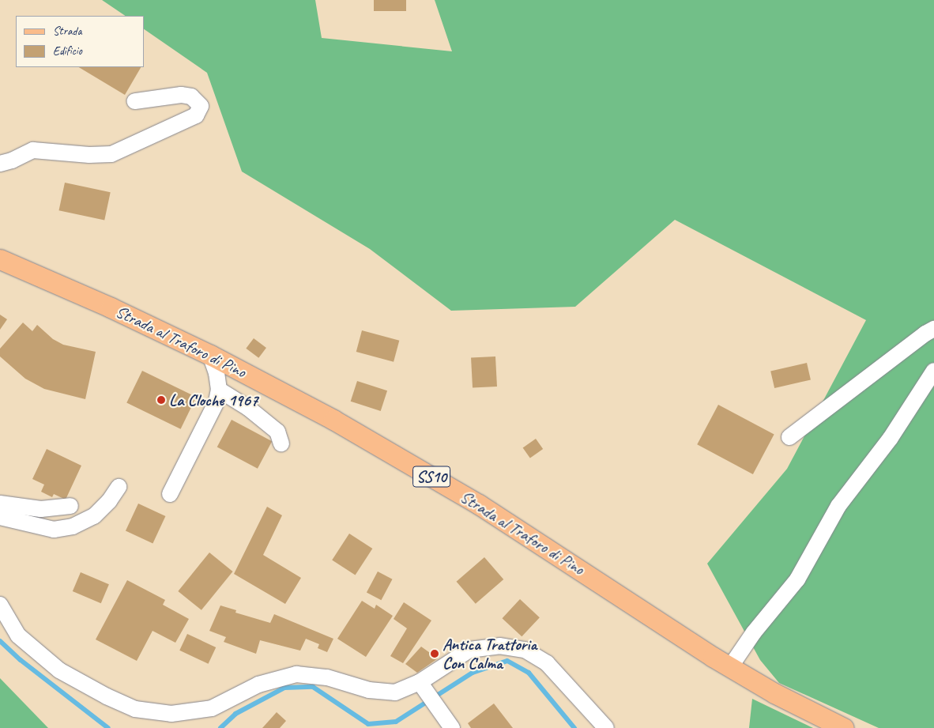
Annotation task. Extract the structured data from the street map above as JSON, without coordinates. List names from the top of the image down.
{
  "streets": {
    "main road": ["Strada al Traforo di Pino", "SS10"]
  },
  "places": ["La Cloche 1967", "Antica Trattoria Con Calma"],
  "legend": ["Strada", "Edificio"]
}
